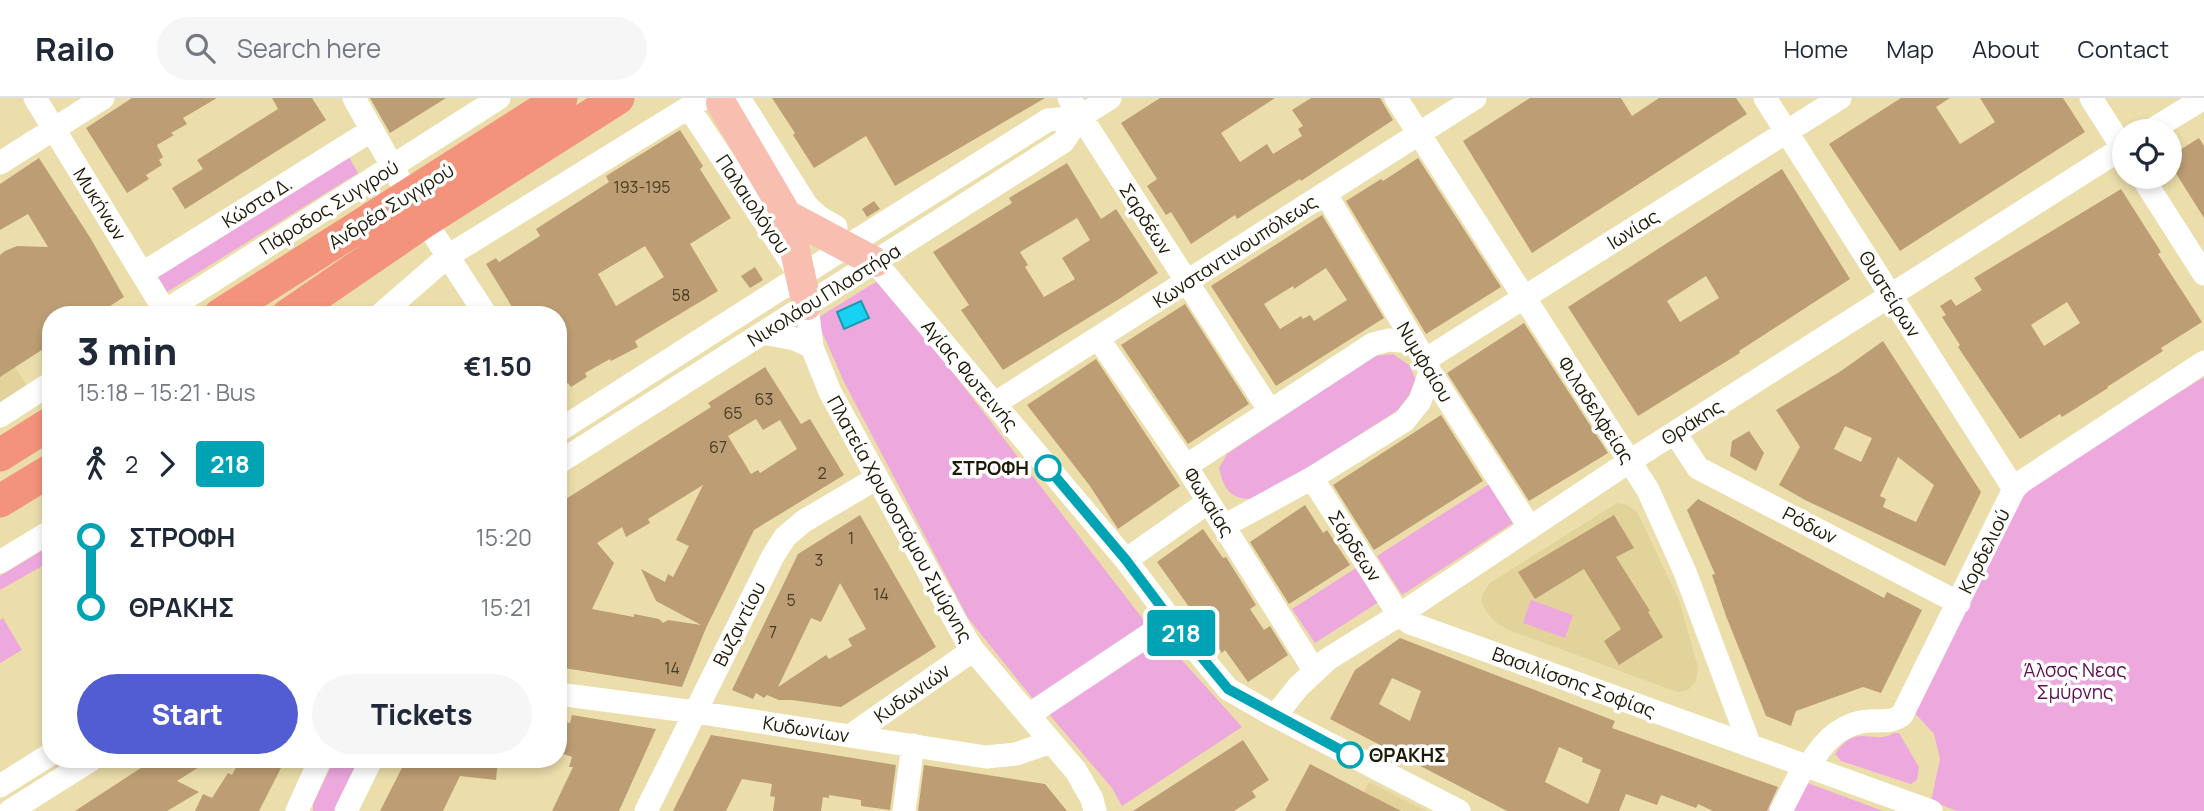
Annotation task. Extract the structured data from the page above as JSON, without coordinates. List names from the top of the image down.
{
  "streets": {
    "highway": ["Ανδρέα Συγγρού"],
    "main road": ["Παλαιολόγου", "Αγίας Φωτεινής"],
    "street": [
      "Κώστα Δ.",
      "Μυκήνων",
      "Πάροδος Συγγρού",
      "Σαρδέων",
      "Ιωνίας",
      "Κωνσταντινουπόλεως",
      "Θυατείρων",
      "Νικολάου Πλαστήρα",
      "Νυμφαίου",
      "Φιλαδελφείας",
      "Θράκης",
      "Φωκαίας",
      "Πλατεία Χρυσοστόμου Σμύρνης",
      "Ρόδων",
      "Σάρδεων",
      "Κορδελιού",
      "Βυζαντίου",
      "Βασιλίσσης Σοφίας",
      "Κυδωνιών",
      "Κυδωνίων"
    ]
  },
  "crossings": [
    ["Κώστα Δ.", "Μυκήνων"],
    ["Παλαιολόγου", "Νικολάου Πλαστήρα"],
    ["Παλαιολόγου", "Αγίας Φωτεινής"],
    ["Παλαιολόγου", "Πλατεία Χρυσοστόμου Σμύρνης"],
    ["Ανδρέα Συγγρού", "Πάροδος Συγγρού"],
    ["Σαρδέων", "Κωνσταντινουπόλεως"],
    ["Σαρδέων", "Νικολάου Πλαστήρα"],
    ["Ιωνίας", "Θυατείρων"],
    ["Ιωνίας", "Νυμφαίου"],
    ["Ιωνίας", "Φιλαδελφείας"],
    ["Κωνσταντινουπόλεως", "Νυμφαίου"],
    ["Κωνσταντινουπόλεως", "Αγίας Φωτεινής"],
    ["Κωνσταντινουπόλεως", "Φιλαδελφείας"],
    ["Κωνσταντινουπόλεως", "Φωκαίας"],
    ["Θυατείρων", "Θράκης"],
    ["Θυατείρων", "Κορδελιού"],
    ["Νικολάου Πλαστήρα", "Αγίας Φωτεινής"],
    ["Νικολάου Πλαστήρα", "Πλατεία Χρυσοστόμου Σμύρνης"],
    ["Νυμφαίου", "Θράκης"],
    ["Αγίας Φωτεινής", "Θράκης"],
    ["Φιλαδελφείας", "Θράκης"],
    ["Φιλαδελφείας", "Βασιλίσσης Σοφίας"],
    ["Θράκης", "Φωκαίας"],
    ["Θράκης", "Ρόδων"],
    ["Θράκης", "Σάρδεων"],
    ["Θράκης", "Βασιλίσσης Σοφίας"],
    ["Πλατεία Χρυσοστόμου Σμύρνης", "Βυζαντίου"],
    ["Πλατεία Χρυσοστόμου Σμύρνης", "Κυδωνιών"],
    ["Πλατεία Χρυσοστόμου Σμύρνης", "Κυδωνίων"],
    ["Ρόδων", "Κορδελιού"],
    ["Σάρδεων", "Βασιλίσσης Σοφίας"],
    ["Κορδελιού", "Βασιλίσσης Σοφίας"],
    ["Βυζαντίου", "Κυδωνίων"],
    ["Κυδωνιών", "Κυδωνίων"]
  ],
  "parks": ["Άλσος Νεας Σμύρνης"],
  "places": ["ΣΤΡΟΦΗ", "ΘΡΑΚΗΣ"],
  "lines": ["bus line 218"],
  "house_numbers": [
    "193-195",
    "58",
    "63",
    "65",
    "67",
    "2",
    "1",
    "3",
    "14",
    "5",
    "7",
    "14"
  ],
  "page": {
    "header": "Railo",
    "search": "Search here",
    "nav": [
      "Home",
      "Map",
      "About",
      "Contact"
    ],
    "on_map": "218",
    "heading": ["3 min", "15:18 – 15:21 · Bus", "€1.50"],
    "legs": ["2", "218"],
    "list": [
      {
        "name": "ΣΤΡΟΦΗ",
        "value": "15:20"
      },
      {
        "name": "ΘΡΑΚΗΣ",
        "value": "15:21"
      }
    ],
    "buttons": ["Start", "Tickets"]
  }
}
